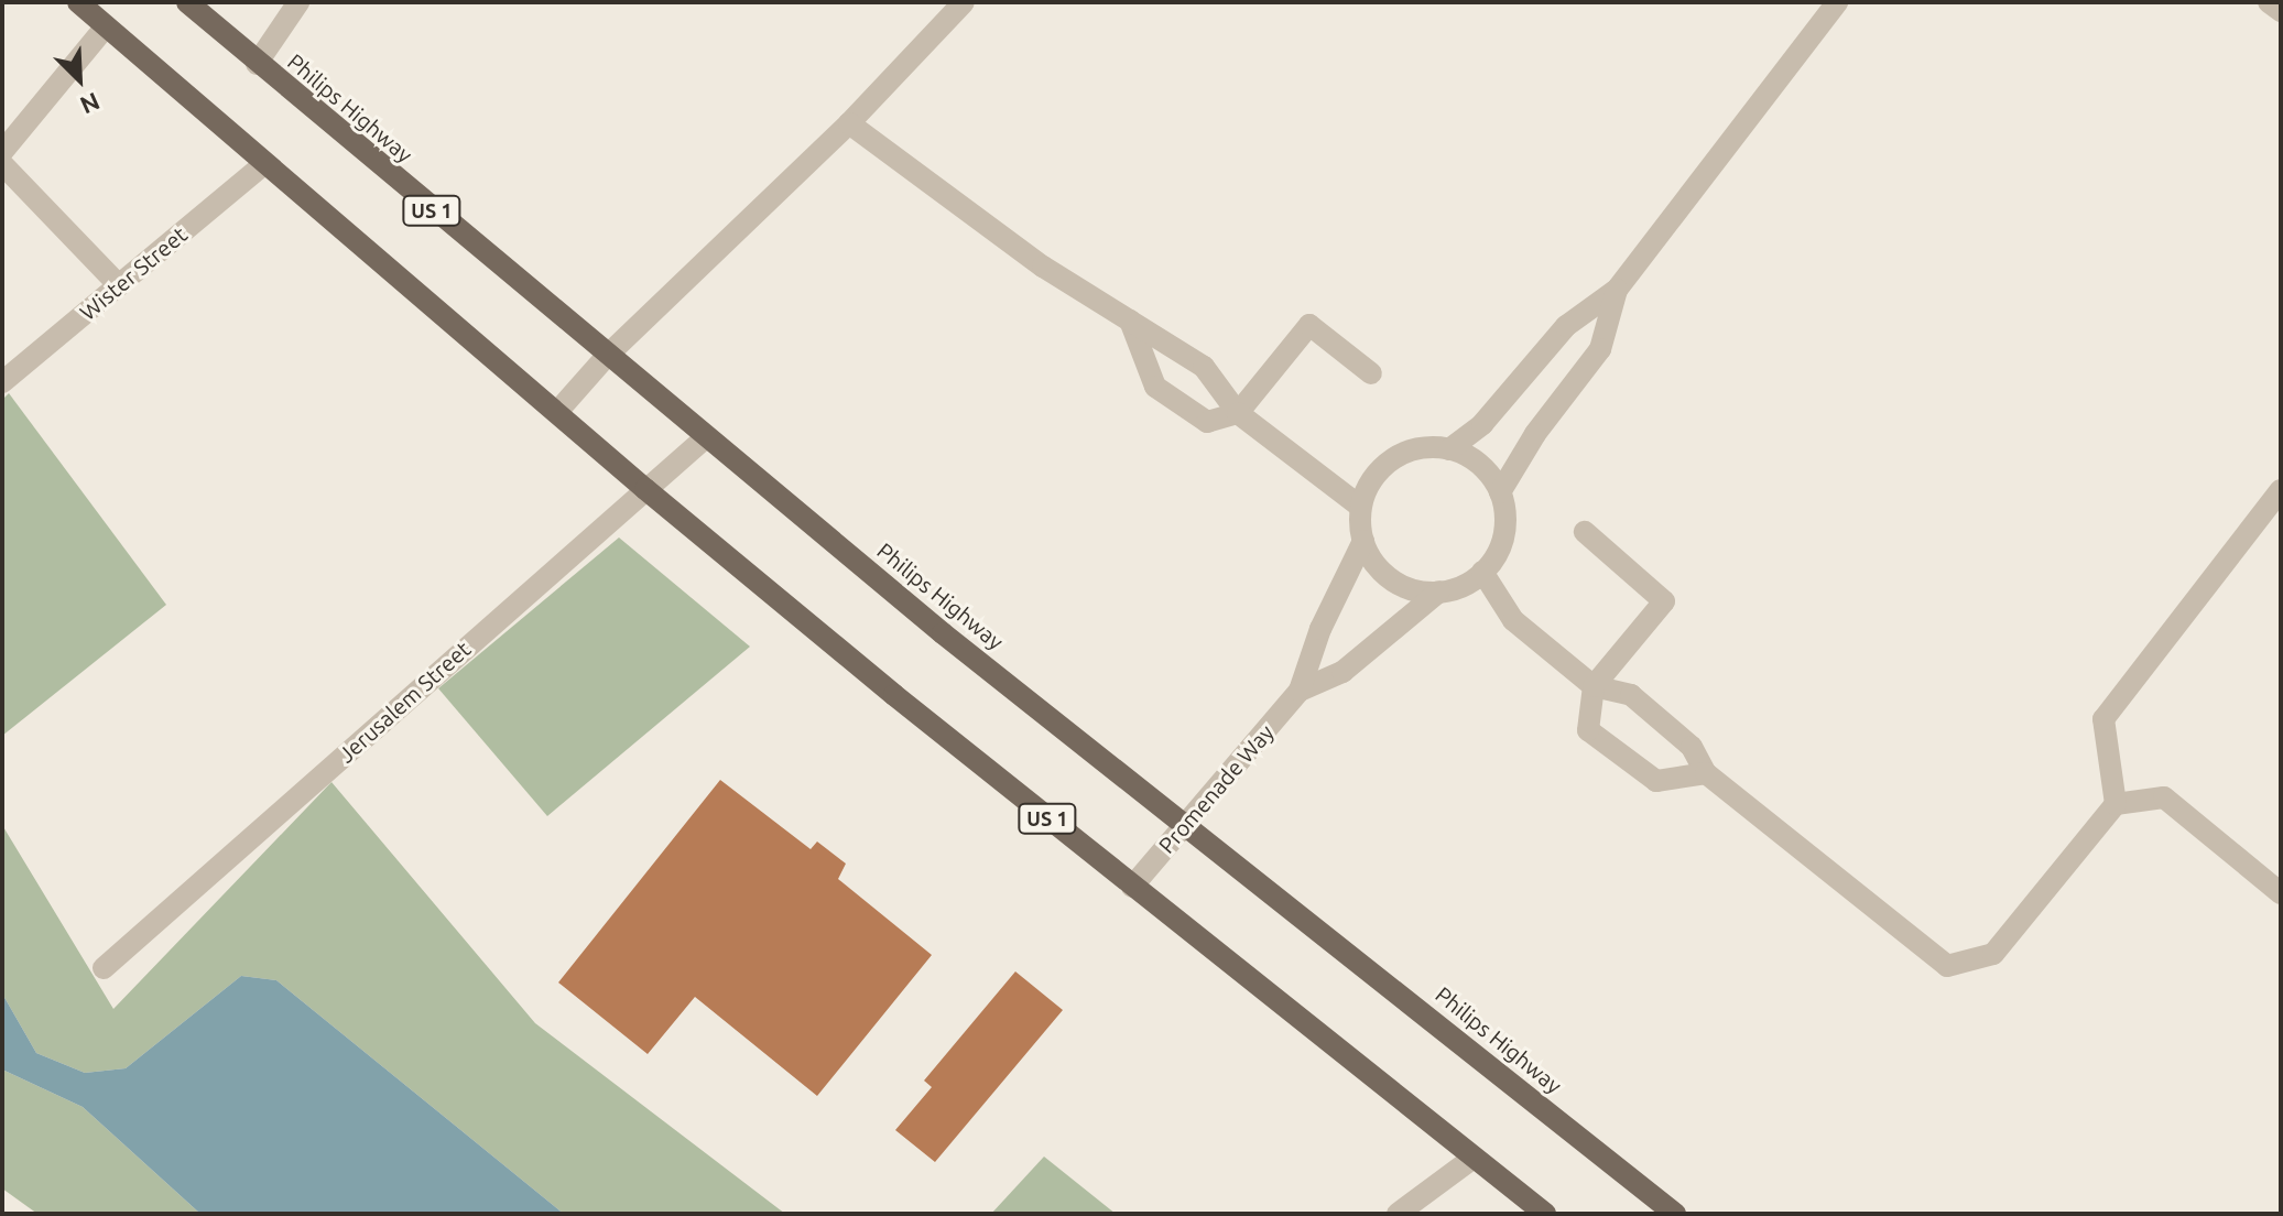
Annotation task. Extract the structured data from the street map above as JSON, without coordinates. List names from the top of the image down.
{
  "streets": {
    "main road": ["Philips Highway", "US 1"],
    "street": ["Wister Street", "Jerusalem Street", "Promenade Way"]
  },
  "crossings": [
    ["Philips Highway", "Jerusalem Street"],
    ["Philips Highway", "Promenade Way"],
    ["US 1", "Wister Street"],
    ["US 1", "Jerusalem Street"],
    ["US 1", "Promenade Way"]
  ],
  "north": "bottom right"
}
